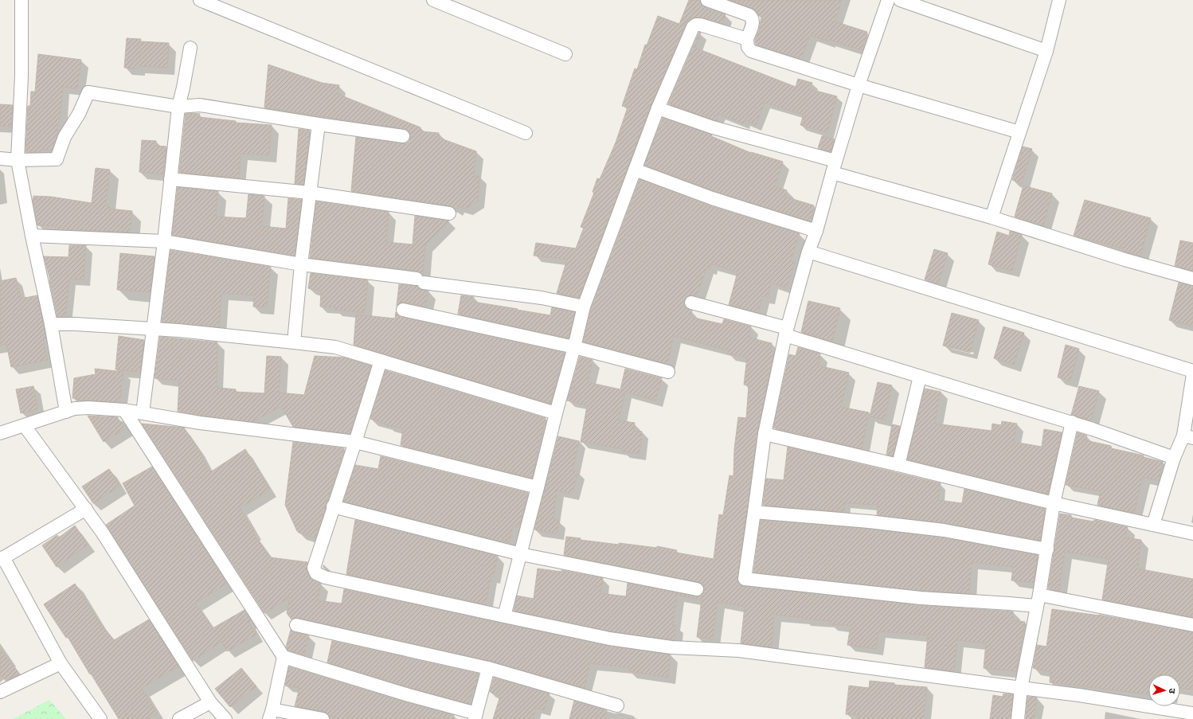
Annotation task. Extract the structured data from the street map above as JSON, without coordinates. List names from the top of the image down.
{
  "north": "right"
}
